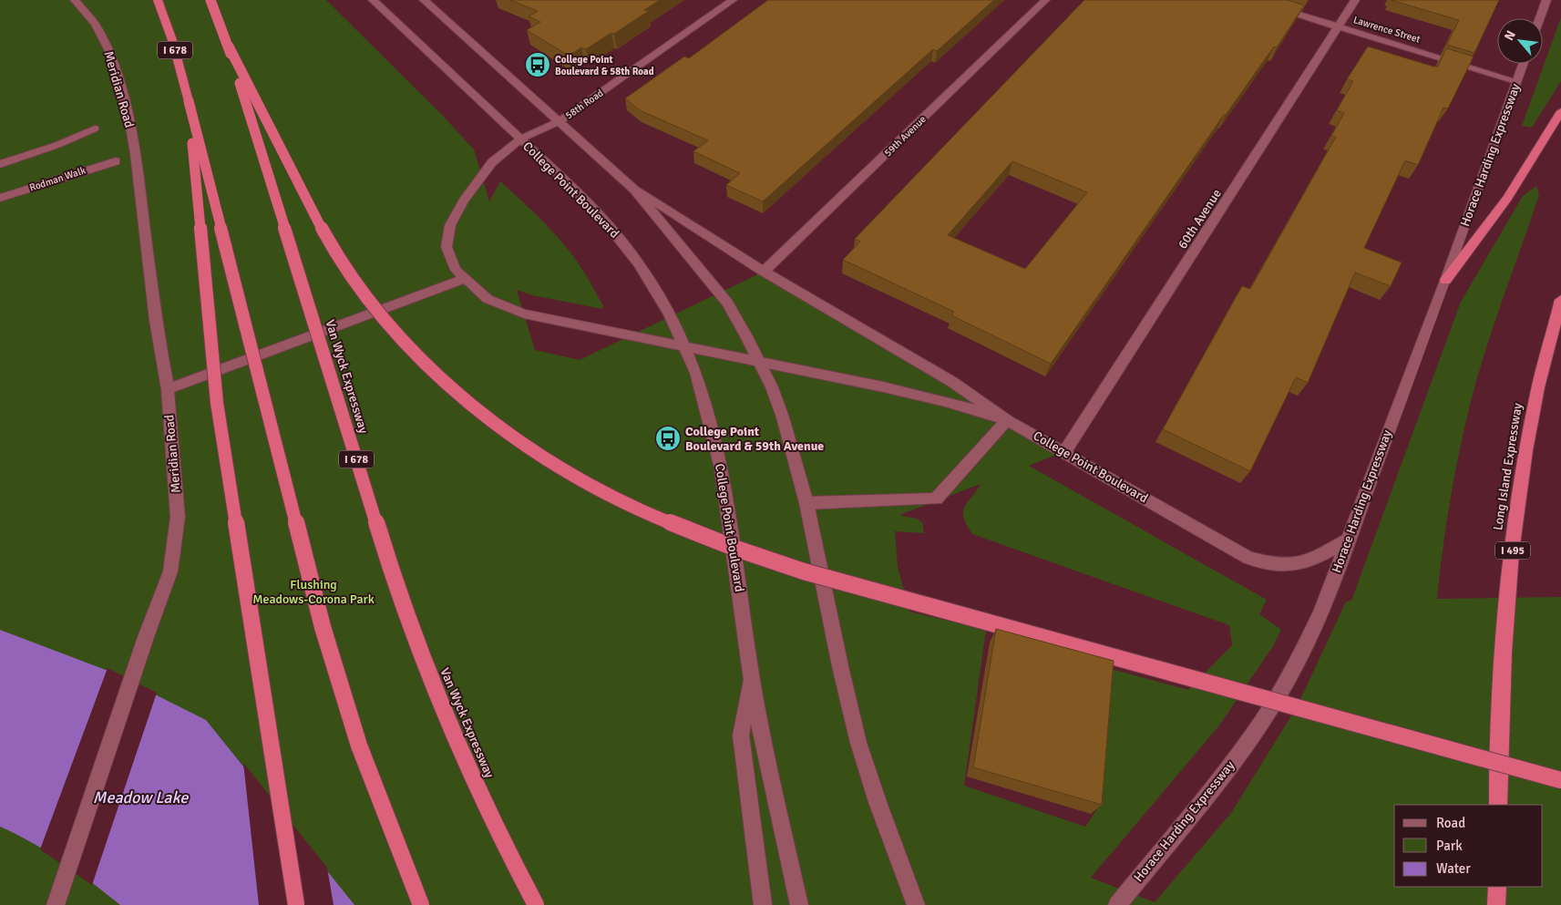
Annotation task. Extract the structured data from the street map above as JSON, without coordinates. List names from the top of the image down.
{
  "streets": {
    "highway": [
      "I 678",
      "Van Wyck Expressway",
      "Long Island Expressway",
      "I 495"
    ],
    "street": [
      "Lawrence Street",
      "Meridian Road",
      "58th Road",
      "59th Avenue",
      "Horace Harding Expressway",
      "Rodman Walk",
      "College Point Boulevard",
      "60th Avenue"
    ]
  },
  "crossings": [
    ["Lawrence Street", "Horace Harding Expressway"],
    ["Lawrence Street", "60th Avenue"],
    ["58th Road", "College Point Boulevard"],
    ["59th Avenue", "College Point Boulevard"],
    ["Horace Harding Expressway", "College Point Boulevard"],
    ["College Point Boulevard", "60th Avenue"]
  ],
  "water": ["Meadow Lake"],
  "parks": ["Flushing Meadows-Corona Park"],
  "places": {
    "bus stop": ["College Point Boulevard & 58th Road", "College Point Boulevard & 59th Avenue"]
  },
  "legend": ["Road", "Park", "Water"],
  "north": "top left"
}
